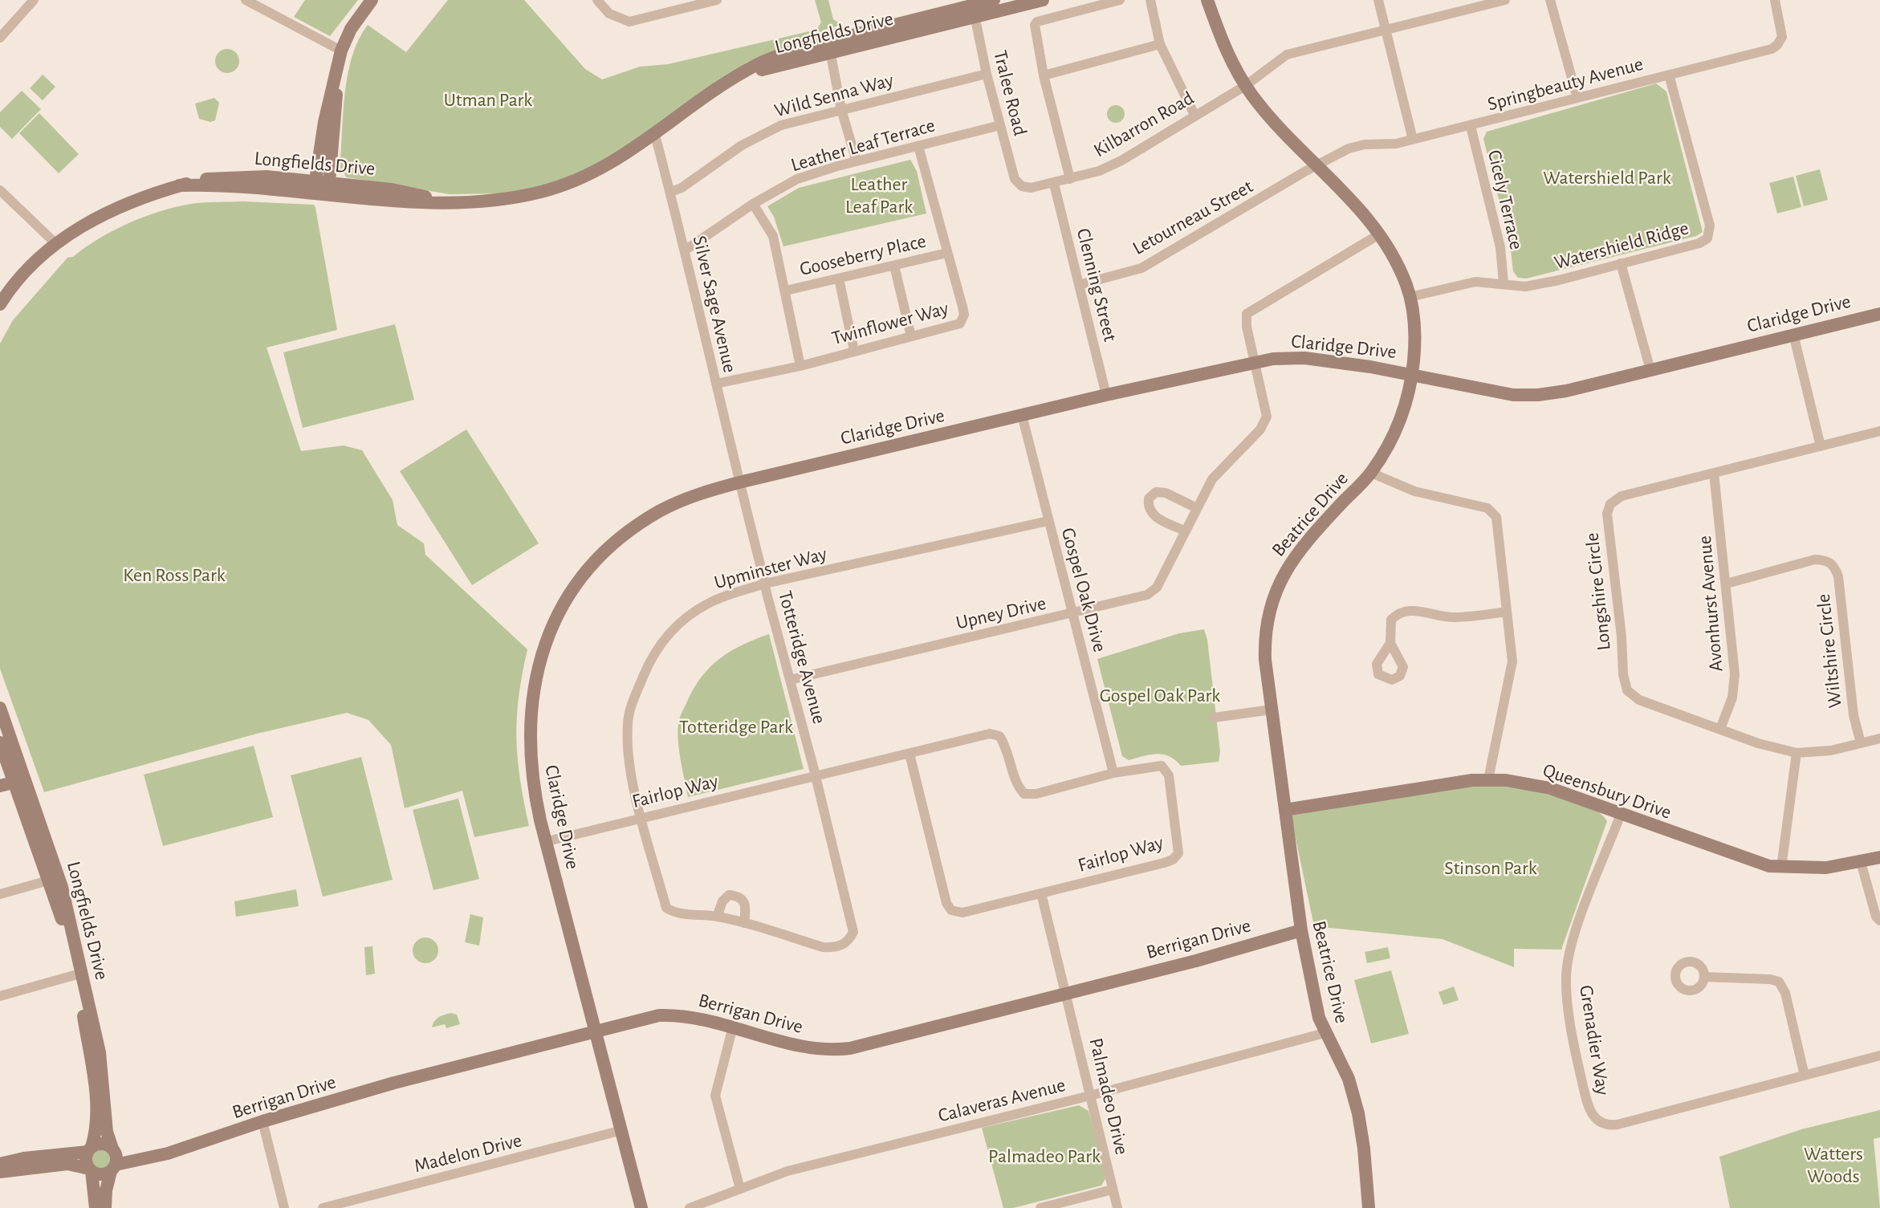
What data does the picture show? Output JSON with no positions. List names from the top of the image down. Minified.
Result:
{"streets":{"street":["Longfields Drive","Springbeauty Avenue","Tralee Road","Wild Senna Way","Kilbarron Road","Leather Leaf Terrace","Cicely Terrace","Letourneau Street","Watershield Ridge","Gooseberry Place","Clenning Street","Silver Sage Avenue","Claridge Drive","Twinflower Way","Beatrice Drive","Upminster Way","Gospel Oak Drive","Longshire Circle","Avonhurst Avenue","Upney Drive","Wiltshire Circle","Totteridge Avenue","Fairlop Way","Queensbury Drive","Berrigan Drive","Grenadier Way","Palmadeo Drive","Calaveras Avenue","Madelon Drive"]},"crossings":[["Longfields Drive","Tralee Road"],["Longfields Drive","Silver Sage Avenue"],["Longfields Drive","Berrigan Drive"],["Springbeauty Avenue","Cicely Terrace"],["Springbeauty Avenue","Letourneau Street"],["Springbeauty Avenue","Watershield Ridge"],["Springbeauty Avenue","Beatrice Drive"],["Tralee Road","Wild Senna Way"],["Tralee Road","Kilbarron Road"],["Tralee Road","Leather Leaf Terrace"],["Wild Senna Way","Silver Sage Avenue"],["Kilbarron Road","Clenning Street"],["Kilbarron Road","Beatrice Drive"],["Leather Leaf Terrace","Silver Sage Avenue"],["Leather Leaf Terrace","Twinflower Way"],["Cicely Terrace","Watershield Ridge"],["Letourneau Street","Clenning Street"],["Letourneau Street","Beatrice Drive"],["Watershield Ridge","Beatrice Drive"],["Gooseberry Place","Twinflower Way"],["Clenning Street","Claridge Drive"],["Silver Sage Avenue","Claridge Drive"],["Silver Sage Avenue","Twinflower Way"],["Silver Sage Avenue","Totteridge Avenue"],["Claridge Drive","Beatrice Drive"],["Claridge Drive","Gospel Oak Drive"],["Claridge Drive","Upney Drive"],["Claridge Drive","Totteridge Avenue"],["Claridge Drive","Fairlop Way"],["Claridge Drive","Berrigan Drive"],["Claridge Drive","Madelon Drive"],["Beatrice Drive","Queensbury Drive"],["Beatrice Drive","Berrigan Drive"],["Beatrice Drive","Calaveras Avenue"],["Upminster Way","Gospel Oak Drive"],["Upminster Way","Totteridge Avenue"],["Upminster Way","Fairlop Way"],["Gospel Oak Drive","Upney Drive"],["Gospel Oak Drive","Fairlop Way"],["Longshire Circle","Avonhurst Avenue"],["Longshire Circle","Wiltshire Circle"],["Avonhurst Avenue","Wiltshire Circle"],["Upney Drive","Totteridge Avenue"],["Totteridge Avenue","Fairlop Way"],["Fairlop Way","Palmadeo Drive"],["Queensbury Drive","Grenadier Way"],["Berrigan Drive","Palmadeo Drive"],["Palmadeo Drive","Calaveras Avenue"]],"parks":["Utman Park","Watershield Park","Leather Leaf Park","Ken Ross Park","Gospel Oak Park","Totteridge Park","Stinson Park","Watters Woods","Palmadeo Park"]}
